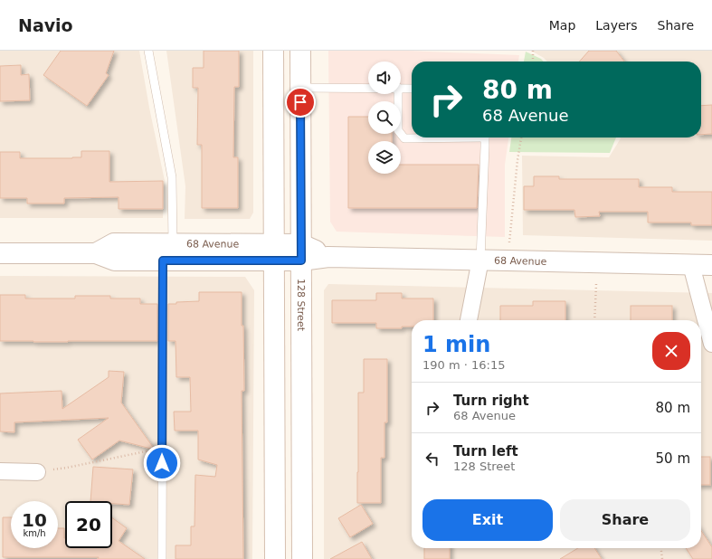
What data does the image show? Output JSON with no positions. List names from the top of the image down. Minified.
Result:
{"streets":{"main road":["68 Avenue","128 Street"]},"crossings":[["68 Avenue","128 Street"]],"page":{"header":"Navio","nav":["Map","Layers","Share"],"turn":["80 m","68 Avenue"],"heading":["1 min","190 m · 16:15"],"list":[{"name":"Turn right","note":"68 Avenue","value":"80 m"},{"name":"Turn left","note":"128 Street","value":"50 m"}],"buttons":["Exit","Share"],"speed":"10 km/h","limit":"20"}}
